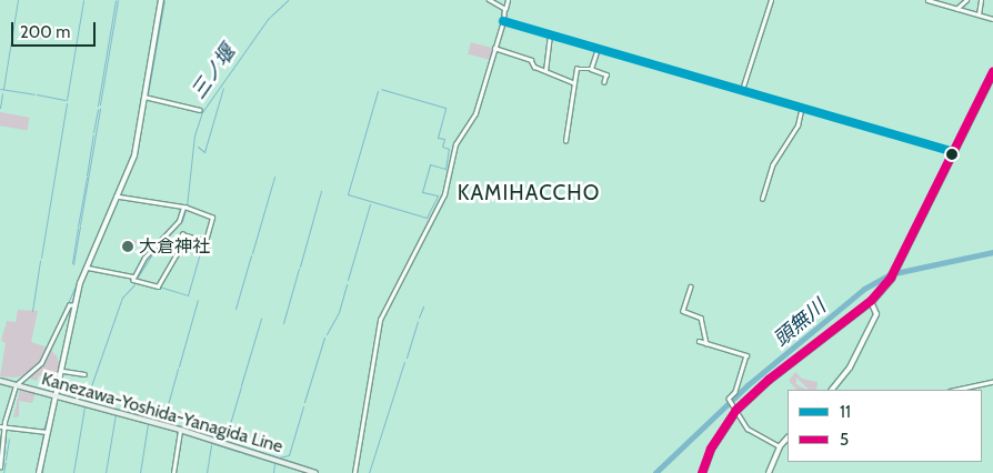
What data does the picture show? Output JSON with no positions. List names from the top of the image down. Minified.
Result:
{"streets":{"main road":["Kanezawa-Yoshida-Yanagida Line"]},"districts":["KAMIHACCHO"],"water":["三ノ堰","頭無川"],"places":["大倉神社"],"lines":["transit line 11","transit line 5"],"legend":["11","5"],"scale_bar":"200 m"}
